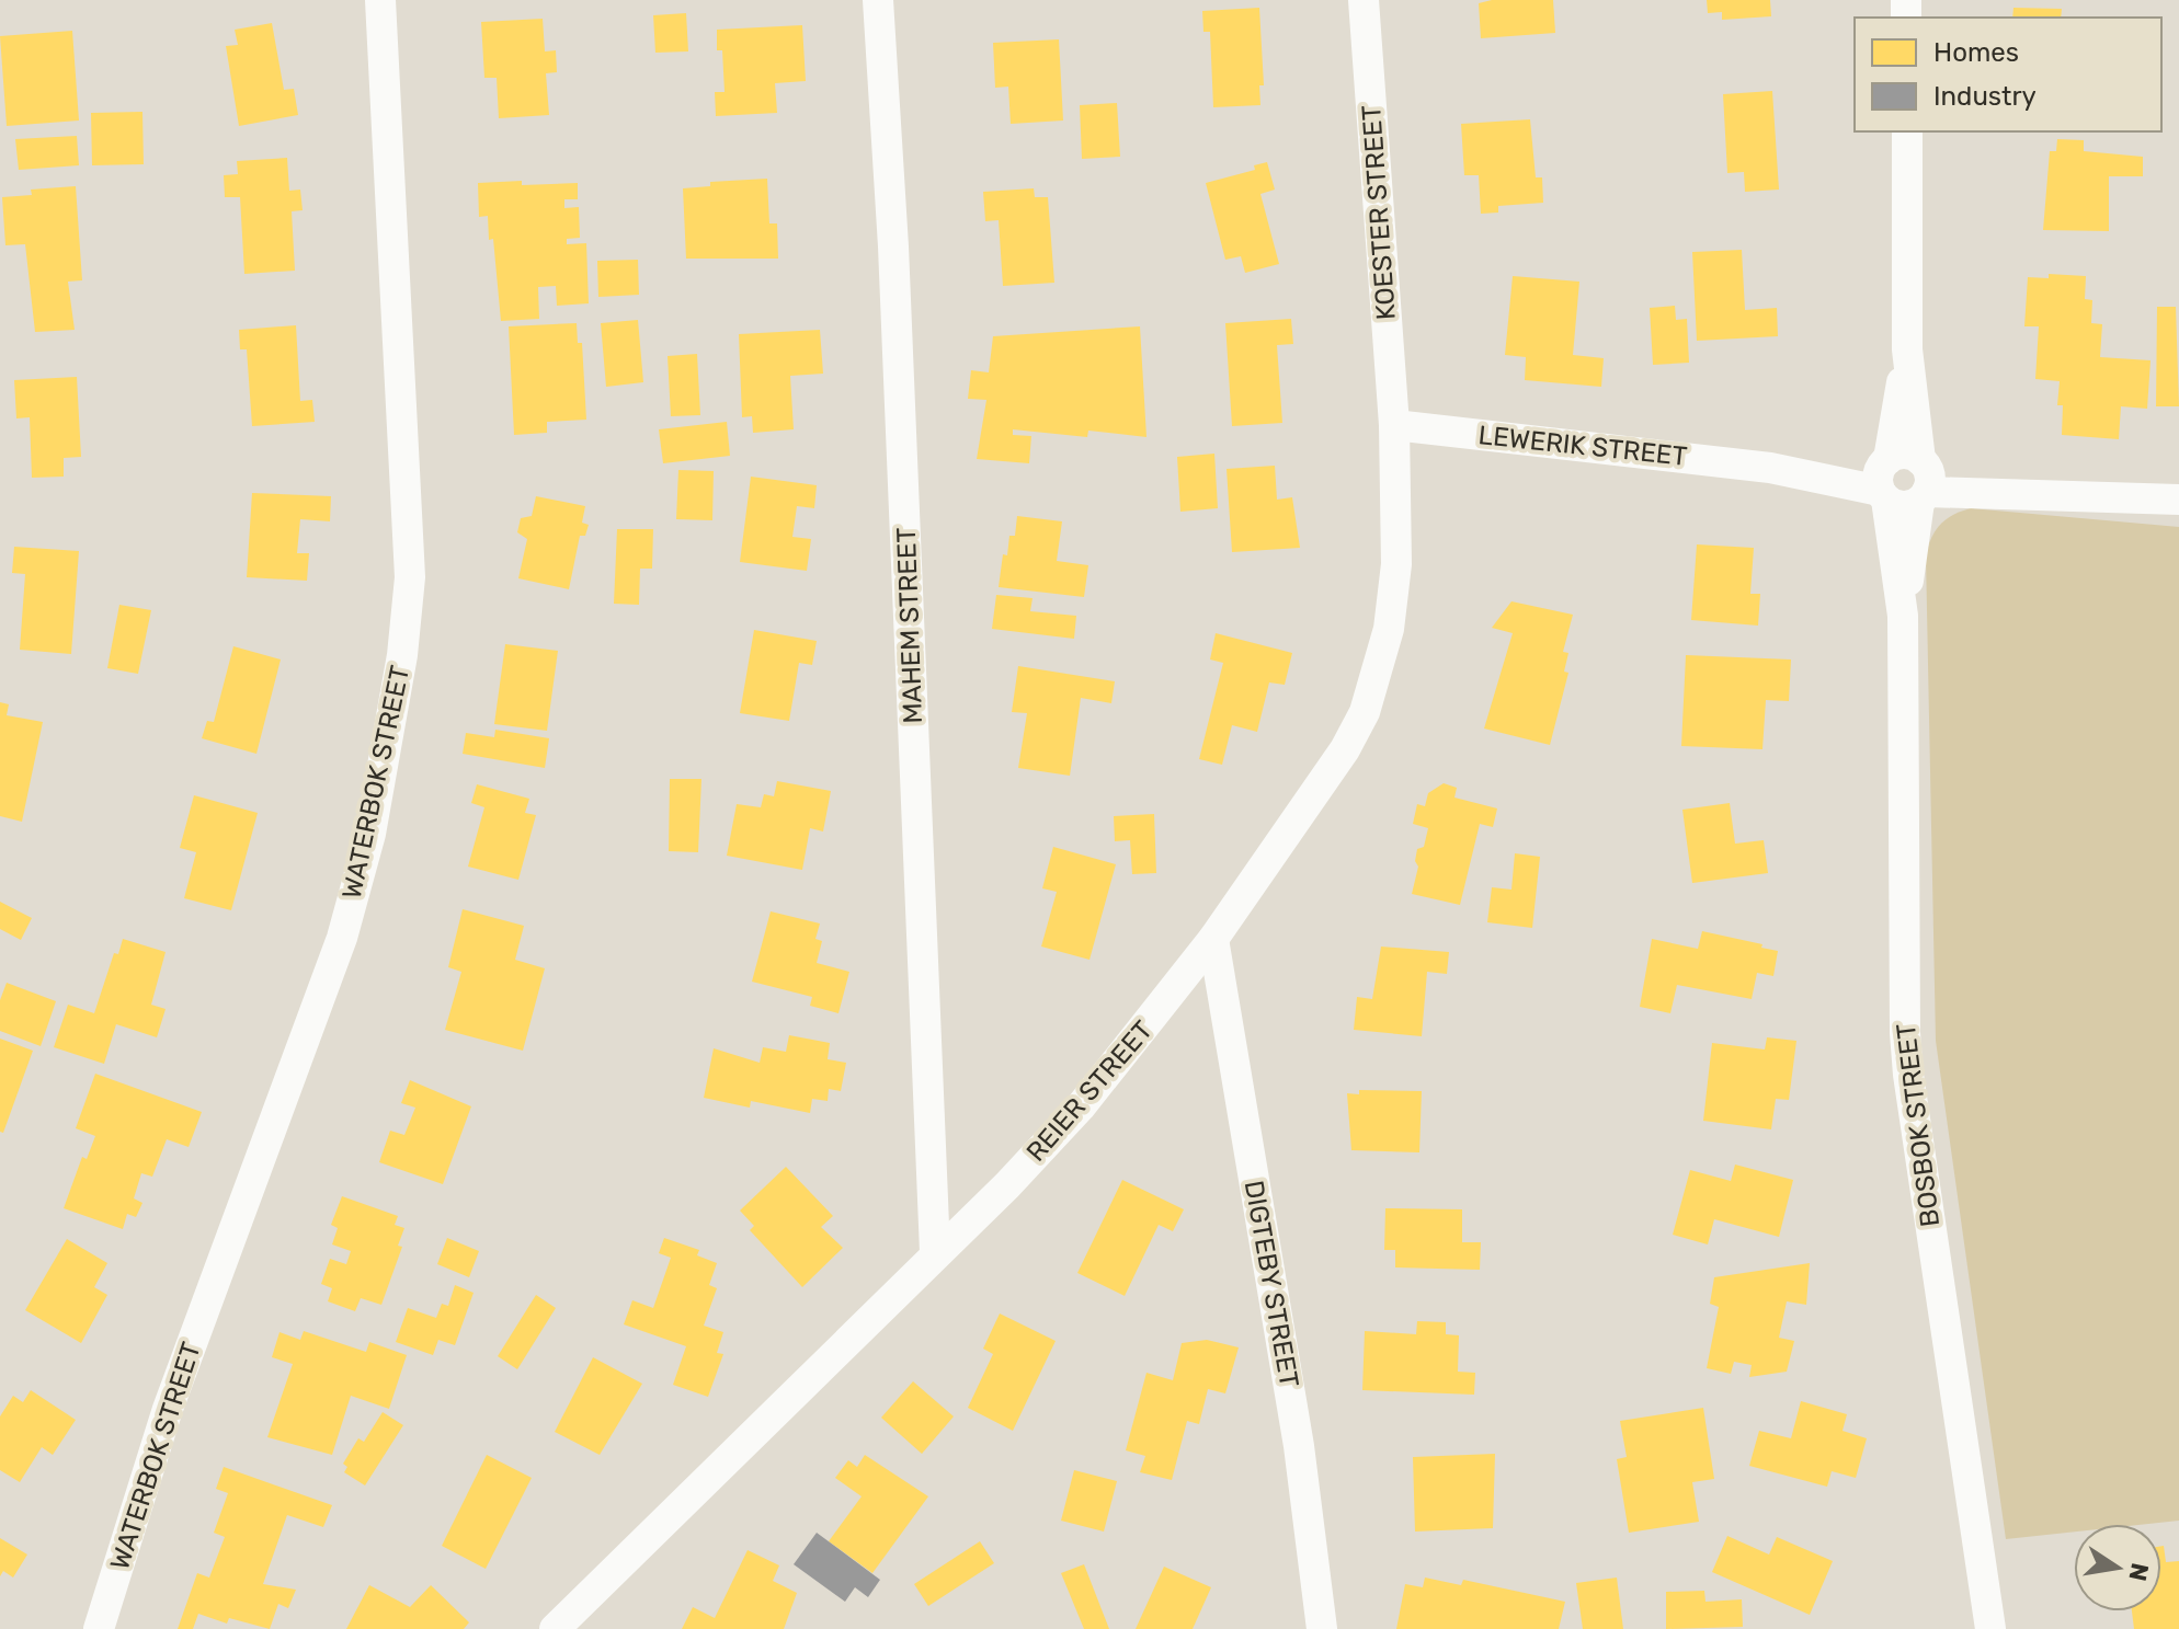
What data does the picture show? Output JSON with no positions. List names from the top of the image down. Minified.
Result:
{"streets":{"street":["KOESTER STREET","LEWERIK STREET","MAHEM STREET","WATERBOK STREET","REIER STREET","BOSBOK STREET","DIGTEBY STREET"]},"crossings":[["KOESTER STREET","LEWERIK STREET"],["KOESTER STREET","REIER STREET"],["LEWERIK STREET","REIER STREET"],["LEWERIK STREET","BOSBOK STREET"],["MAHEM STREET","REIER STREET"],["REIER STREET","DIGTEBY STREET"]],"legend":["Homes","Industry"],"north":"right"}
